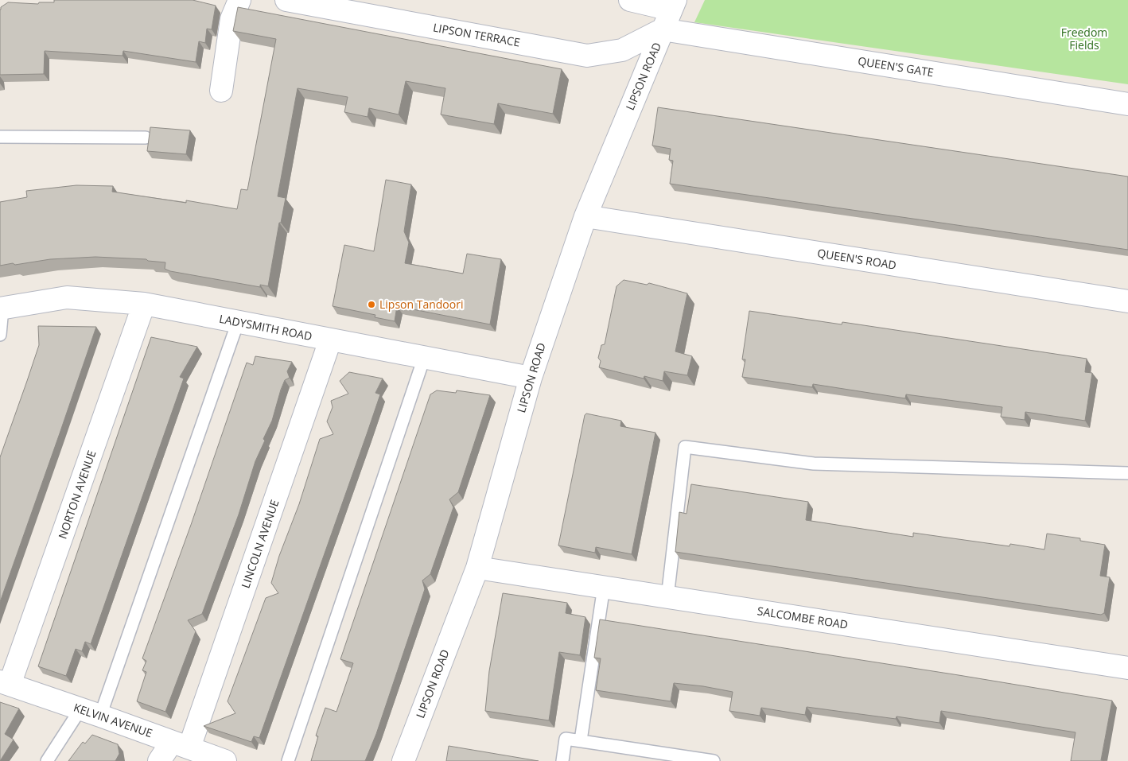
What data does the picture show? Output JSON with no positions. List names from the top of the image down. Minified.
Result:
{"streets":{"street":["LIPSON TERRACE","QUEEN'S GATE","LIPSON ROAD","QUEEN'S ROAD","LADYSMITH ROAD","NORTON AVENUE","LINCOLN AVENUE","SALCOMBE ROAD","KELVIN AVENUE"]},"crossings":[["LIPSON TERRACE","QUEEN'S GATE"],["LIPSON TERRACE","LIPSON ROAD"],["QUEEN'S GATE","LIPSON ROAD"],["LIPSON ROAD","QUEEN'S ROAD"],["LIPSON ROAD","LADYSMITH ROAD"],["LIPSON ROAD","SALCOMBE ROAD"],["LADYSMITH ROAD","NORTON AVENUE"],["LADYSMITH ROAD","LINCOLN AVENUE"],["NORTON AVENUE","KELVIN AVENUE"],["LINCOLN AVENUE","KELVIN AVENUE"]],"parks":["Freedom Fields"],"places":["Lipson Tandoori"]}
